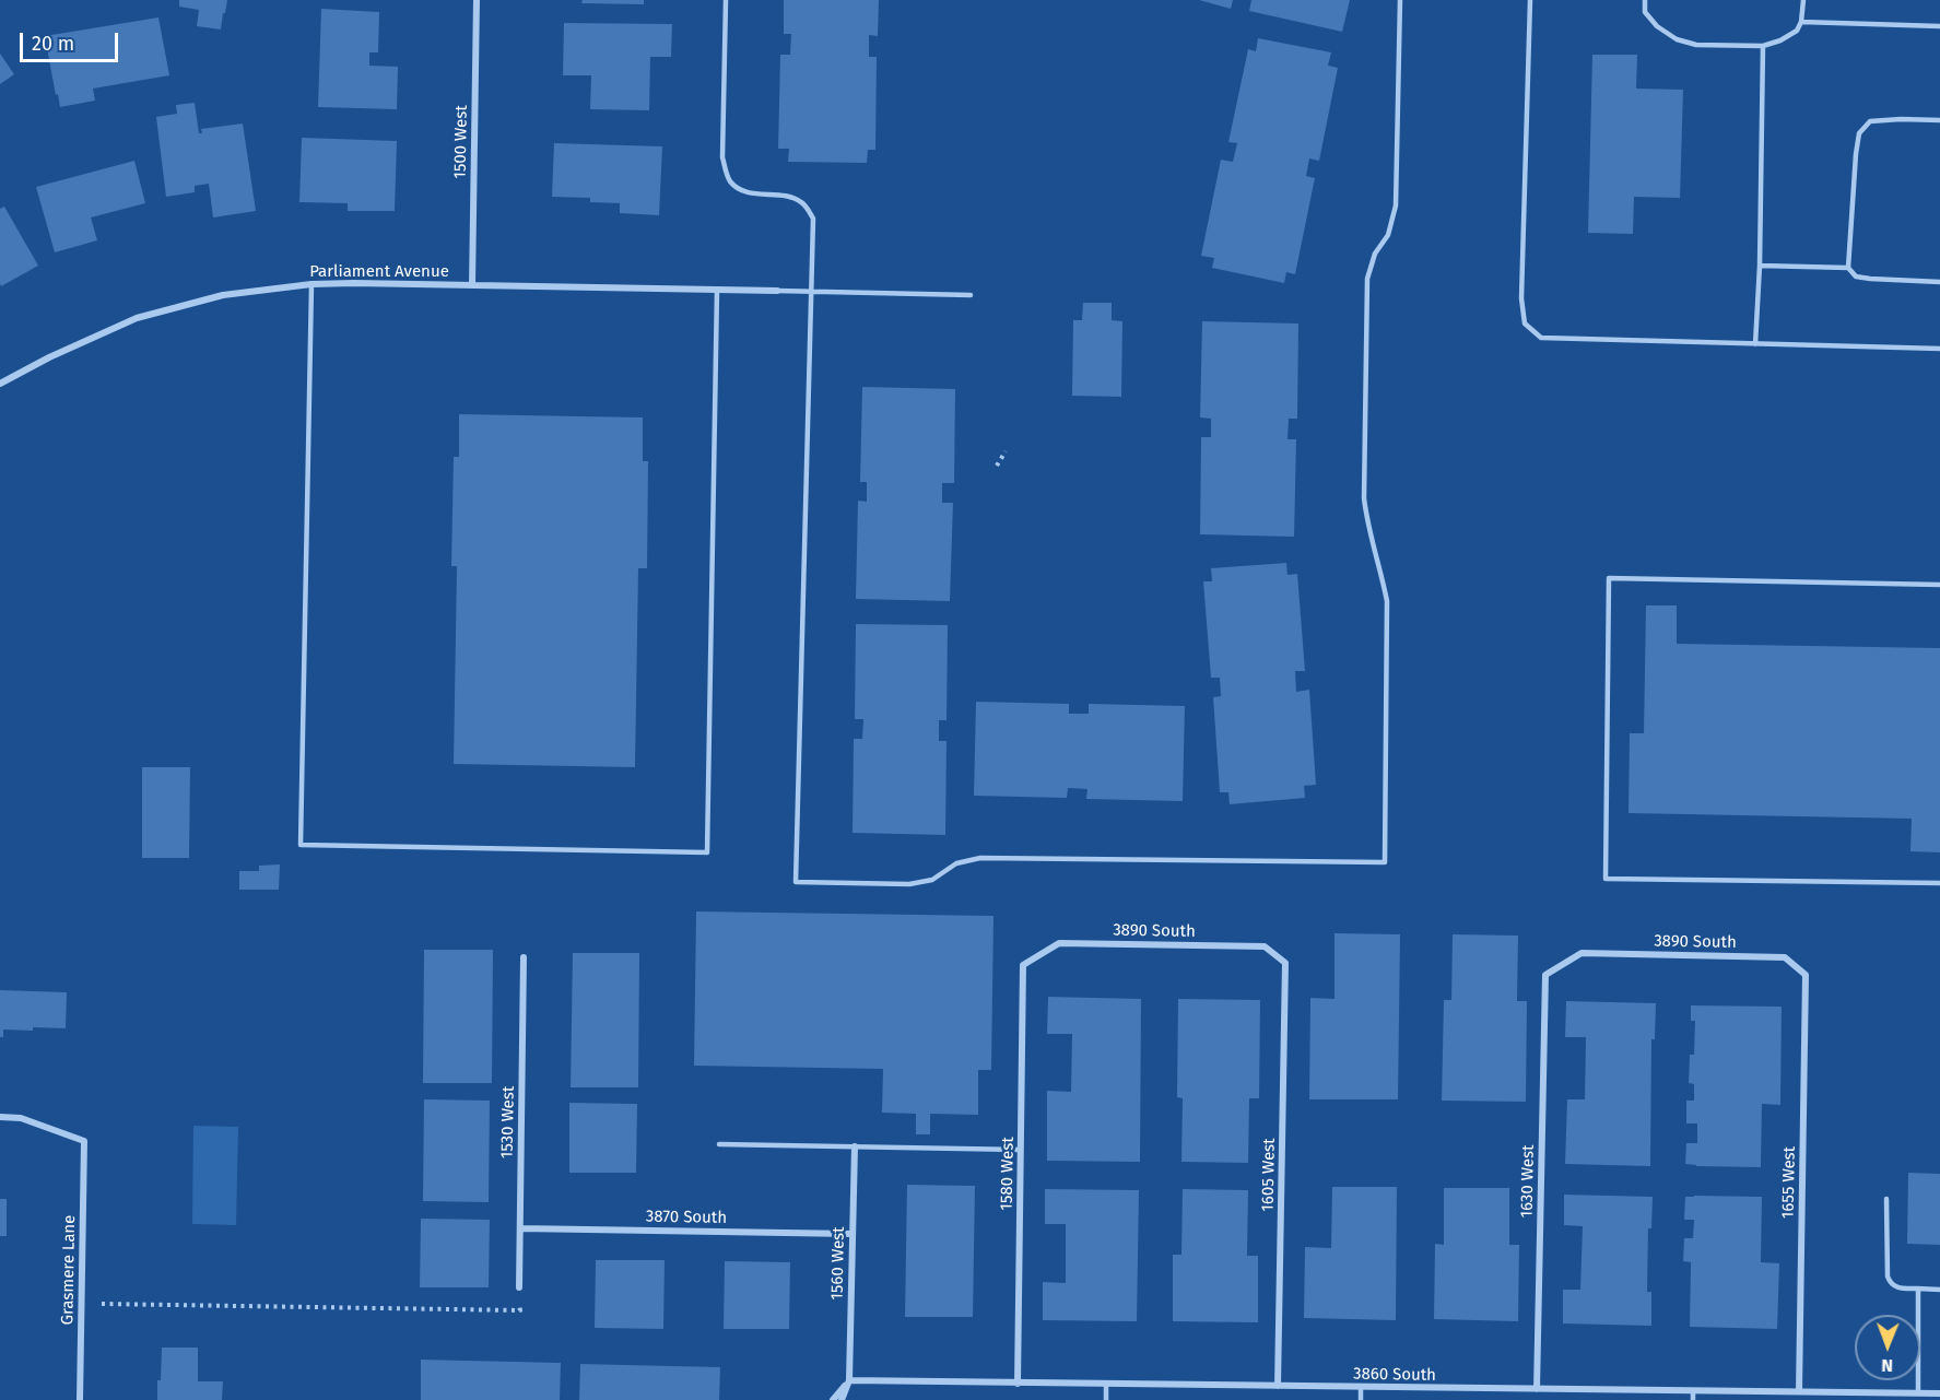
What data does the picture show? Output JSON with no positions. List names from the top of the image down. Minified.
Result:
{"streets":{"street":["1500 West","Parliament Avenue","3890 South","1530 West","1580 West","1605 West","1630 West","1655 West","3870 South","1560 West","Grasmere Lane","3860 South"]},"crossings":[["1500 West","Parliament Avenue"],["3890 South","1580 West"],["3890 South","1605 West"],["3890 South","1630 West"],["3890 South","1655 West"],["1530 West","3870 South"],["1580 West","3860 South"],["1605 West","3860 South"],["1630 West","3860 South"],["1655 West","3860 South"],["3870 South","1560 West"],["1560 West","3860 South"]],"scale_bar":"20 m","north":"bottom"}
